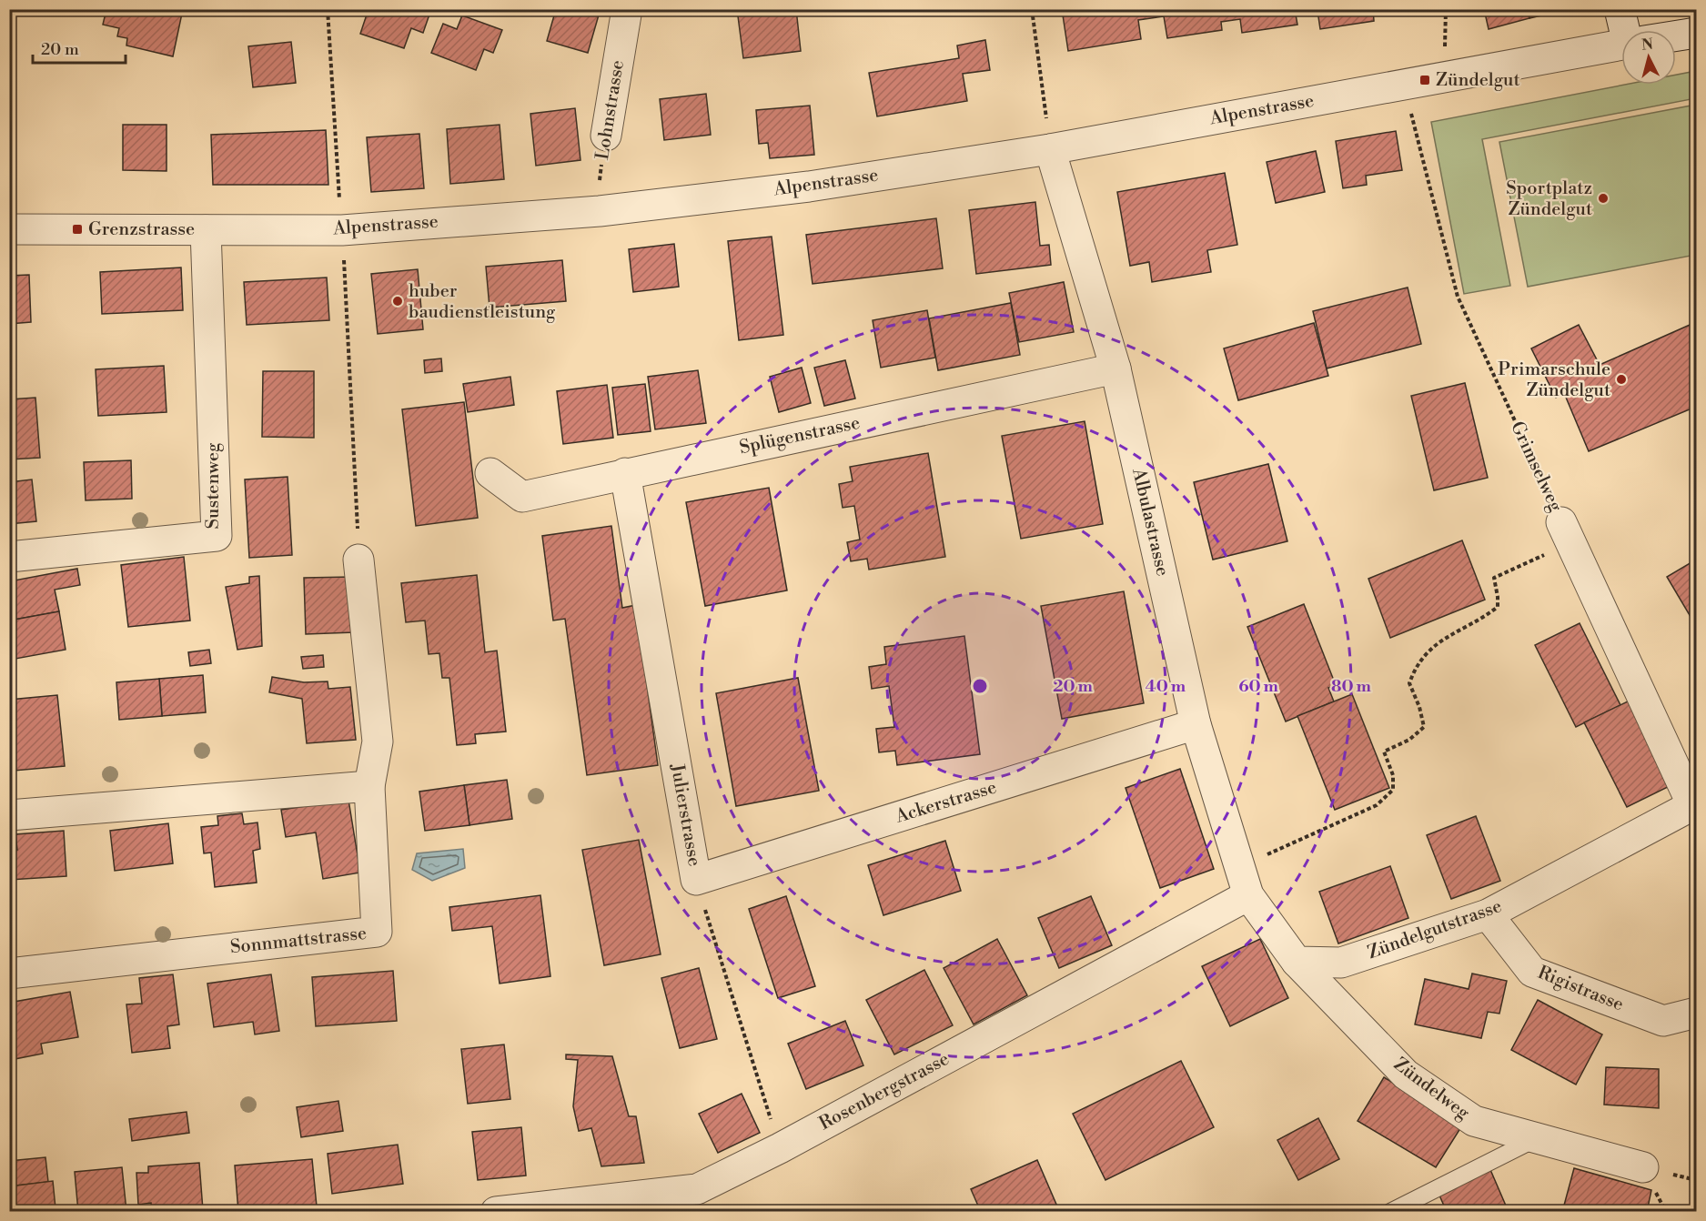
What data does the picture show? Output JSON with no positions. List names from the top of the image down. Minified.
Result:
{"streets":{"street":["Lohnstrasse","Alpenstrasse","Splügenstrasse","Sustenweg","Albulastrasse","Ackerstrasse","Julierstrasse","Zündelgutstrasse","Sonnmattstrasse","Rigistrasse","Zündelweg","Rosenbergstrasse"],"path":["Grimselweg"]},"crossings":[["Lohnstrasse","Alpenstrasse"],["Alpenstrasse","Grimselweg"],["Alpenstrasse","Sustenweg"],["Alpenstrasse","Albulastrasse"],["Splügenstrasse","Albulastrasse"],["Splügenstrasse","Julierstrasse"],["Albulastrasse","Ackerstrasse"],["Albulastrasse","Rosenbergstrasse"],["Ackerstrasse","Julierstrasse"],["Julierstrasse","Rosenbergstrasse"],["Zündelgutstrasse","Rigistrasse"],["Zündelgutstrasse","Zündelweg"]],"places":{"transit":["Zündelgut","Grenzstrasse"],"other":["Sportplatz Zündelgut","huber baudienstleistung","Primarschule Zündelgut"]},"scale_bar":"20 m","north":"top","rings":["20 m","40 m","60 m","80 m"]}
